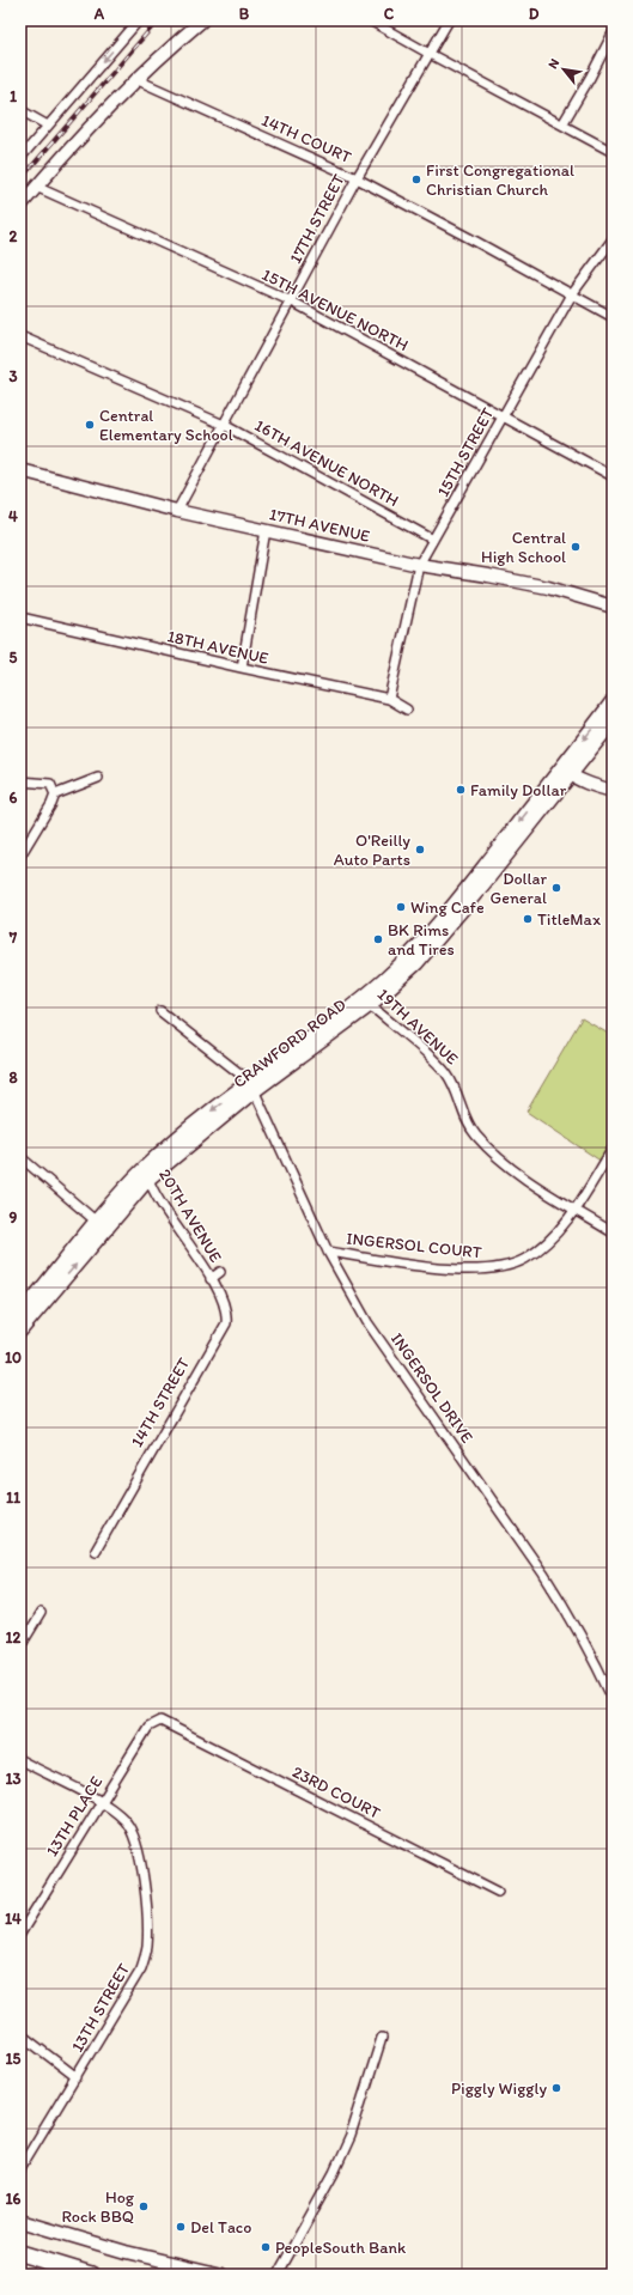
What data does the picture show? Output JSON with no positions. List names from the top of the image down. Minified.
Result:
{"streets":{"main road":["CRAWFORD ROAD"],"street":["14TH COURT","17TH STREET","15TH AVENUE NORTH","15TH STREET","16TH AVENUE NORTH","17TH AVENUE","18TH AVENUE","19TH AVENUE","20TH AVENUE","INGERSOL COURT","INGERSOL DRIVE","14TH STREET","23RD COURT","13TH PLACE","13TH STREET"]},"crossings":[["14TH COURT","17TH STREET"],["14TH COURT","15TH STREET"],["17TH STREET","15TH AVENUE NORTH"],["17TH STREET","16TH AVENUE NORTH"],["17TH STREET","17TH AVENUE"],["15TH AVENUE NORTH","15TH STREET"],["15TH STREET","16TH AVENUE NORTH"],["15TH STREET","17TH AVENUE"],["15TH STREET","18TH AVENUE"],["19TH AVENUE","CRAWFORD ROAD"],["19TH AVENUE","INGERSOL COURT"],["CRAWFORD ROAD","20TH AVENUE"],["CRAWFORD ROAD","INGERSOL DRIVE"],["20TH AVENUE","14TH STREET"],["INGERSOL COURT","INGERSOL DRIVE"],["23RD COURT","13TH PLACE"],["13TH PLACE","13TH STREET"]],"places":["First Congregational Christian Church","Central Elementary School","Central High School","Family Dollar","O'Reilly Auto Parts","Dollar General","Wing Cafe","TitleMax","BK Rims and Tires","Piggly Wiggly","Hog Rock BBQ","Del Taco","PeopleSouth Bank"],"north":"top left","grid":{"columns":["A","B","C","D"],"rows":["1","2","3","4","5","6","7","8","9","10","11","12","13","14","15","16"]}}
